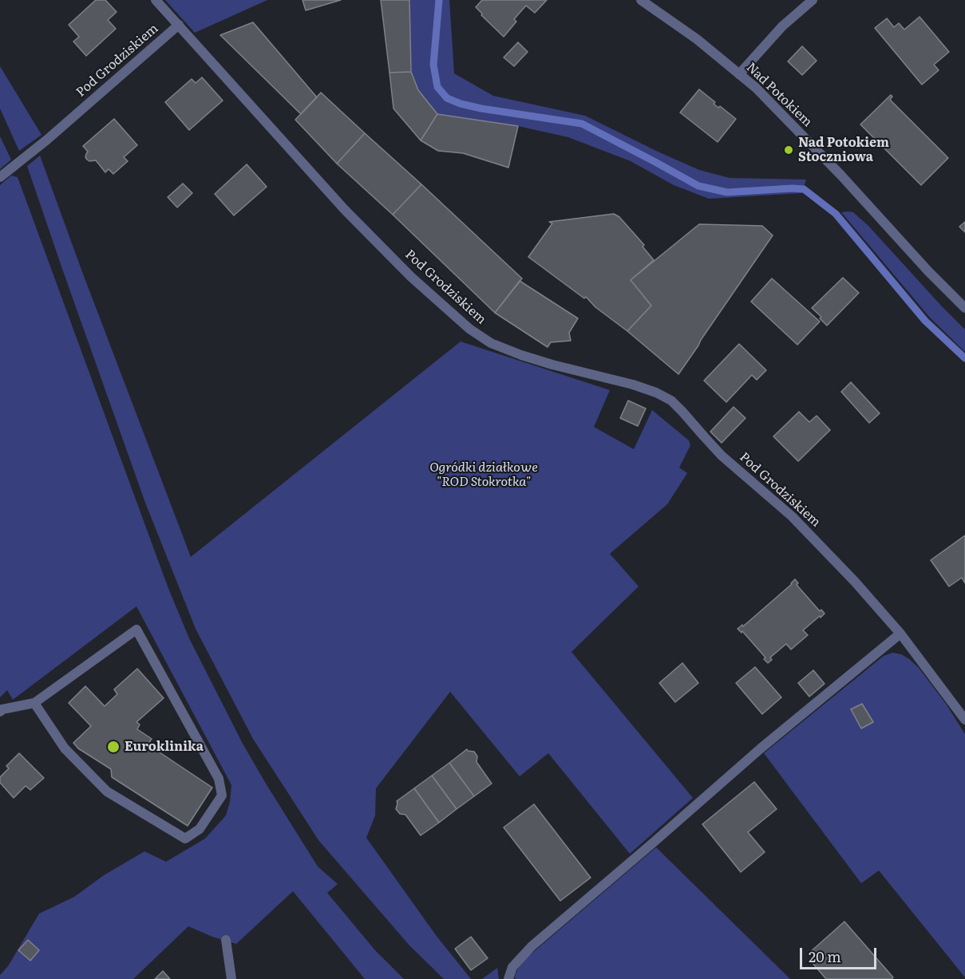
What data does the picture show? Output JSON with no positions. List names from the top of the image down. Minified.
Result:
{"streets":{"street":["Pod Grodziskiem","Nad Potokiem"]},"parks":["Ogródki działkowe \"ROD Stokrotka\""],"places":["Nad Potokiem Stoczniowa","Euroklinika"],"scale_bar":"20 m"}
